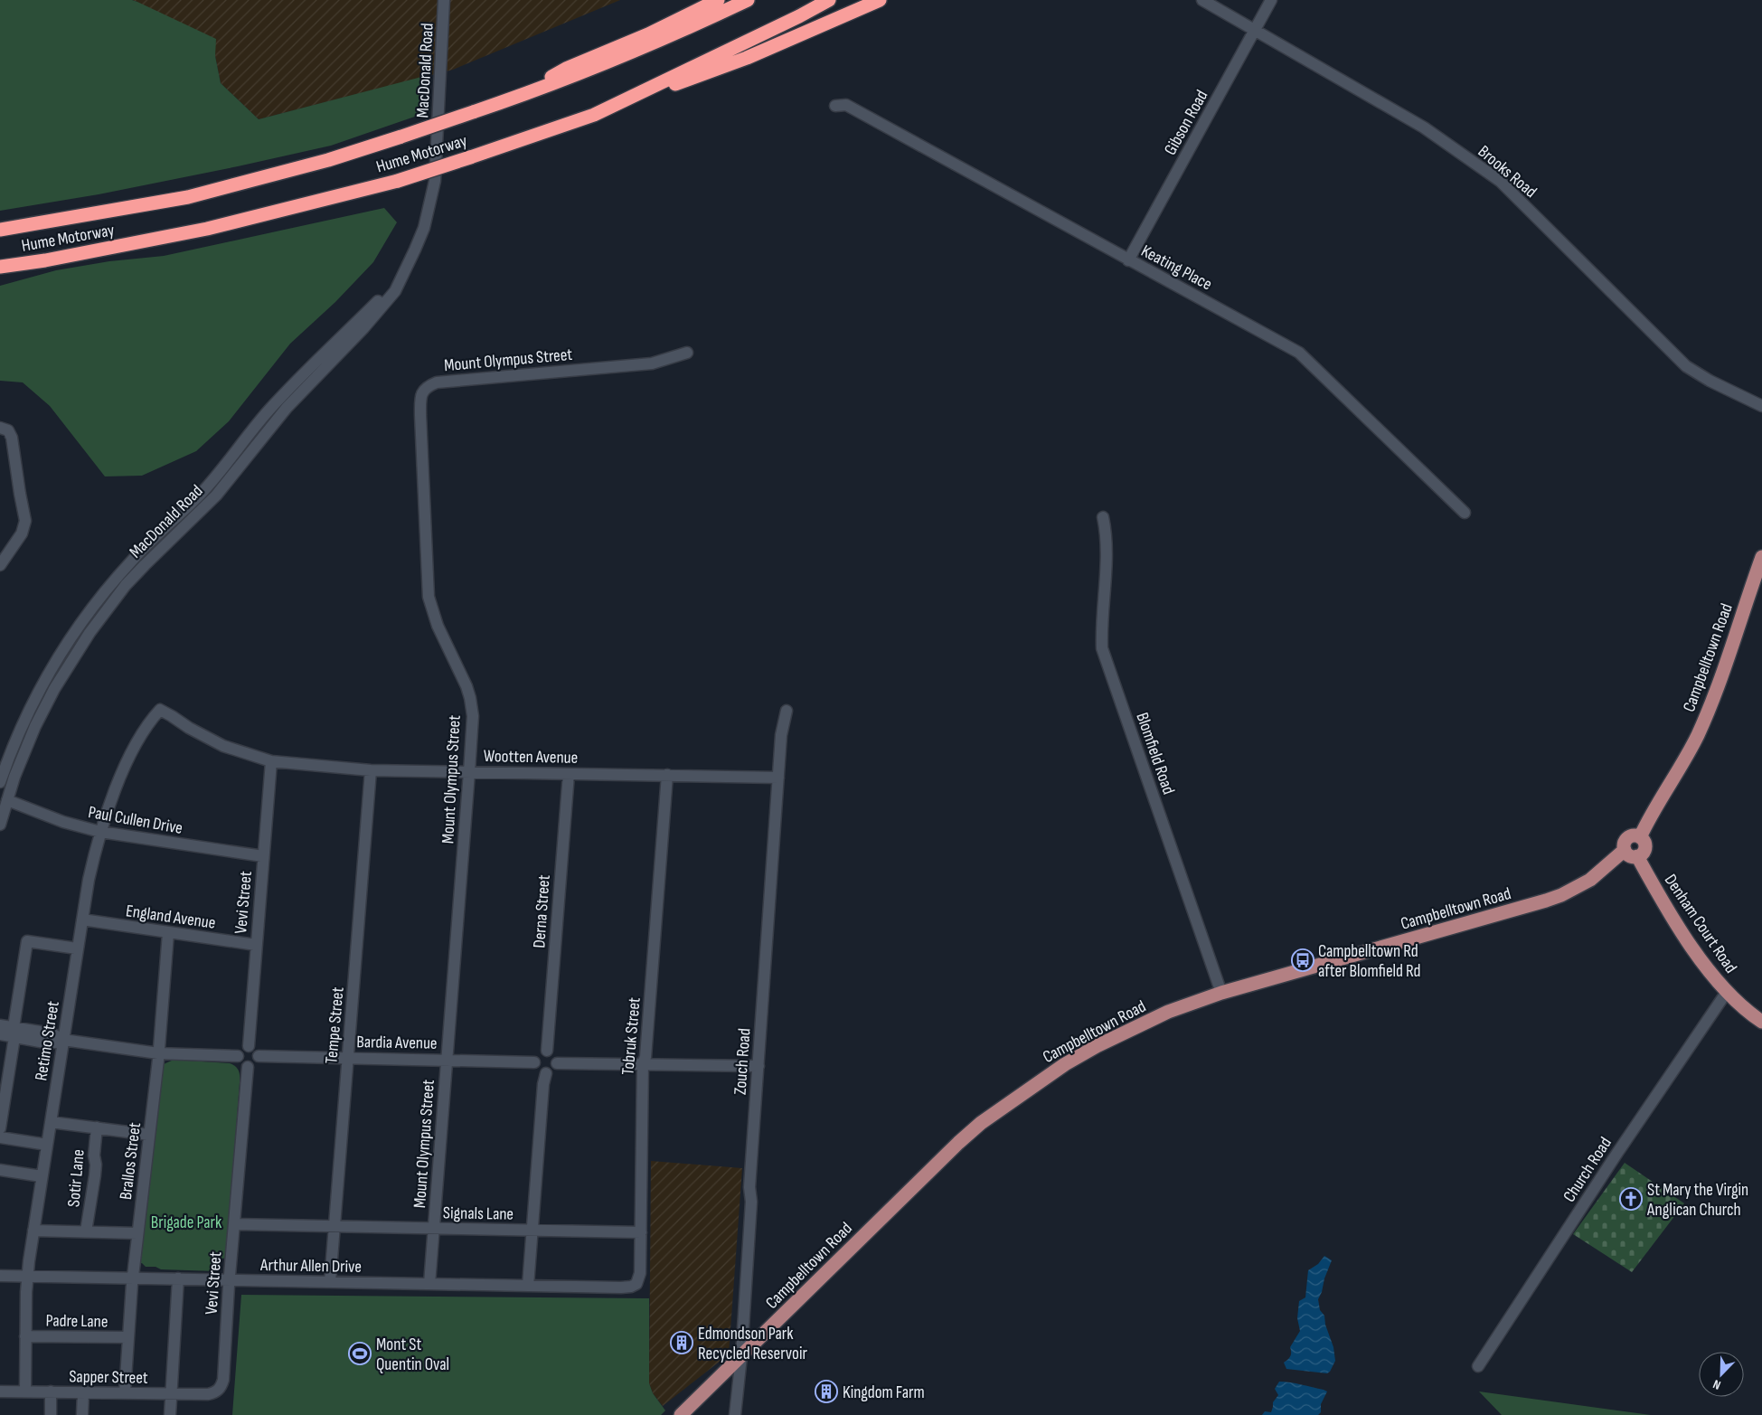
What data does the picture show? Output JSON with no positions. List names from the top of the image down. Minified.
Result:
{"streets":{"highway":["Hume Motorway"],"main road":["Campbelltown Road","Denham Court Road"],"street":["MacDonald Road","Gibson Road","Brooks Road","Keating Place","Mount Olympus Street","Blomfield Road","Wootten Avenue","Paul Cullen Drive","Vevi Street","Derna Street","England Avenue","Tempe Street","Tobruk Street","Retimo Street","Bardia Avenue","Zouch Road","Brallos Street","Church Road","Sotir Lane","Signals Lane","Arthur Allen Drive","Padre Lane","Sapper Street"]},"crossings":[["MacDonald Road","Paul Cullen Drive"],["Gibson Road","Brooks Road"],["Gibson Road","Keating Place"],["Mount Olympus Street","Wootten Avenue"],["Mount Olympus Street","Bardia Avenue"],["Mount Olympus Street","Signals Lane"],["Mount Olympus Street","Arthur Allen Drive"],["Campbelltown Road","Blomfield Road"],["Campbelltown Road","Denham Court Road"],["Campbelltown Road","Zouch Road"],["Wootten Avenue","Vevi Street"],["Wootten Avenue","Derna Street"],["Wootten Avenue","Tempe Street"],["Wootten Avenue","Tobruk Street"],["Wootten Avenue","Retimo Street"],["Wootten Avenue","Zouch Road"],["Paul Cullen Drive","Vevi Street"],["Paul Cullen Drive","Retimo Street"],["Vevi Street","England Avenue"],["Vevi Street","Bardia Avenue"],["Vevi Street","Signals Lane"],["Vevi Street","Arthur Allen Drive"],["Vevi Street","Sapper Street"],["Derna Street","Bardia Avenue"],["England Avenue","Retimo Street"],["England Avenue","Brallos Street"],["Denham Court Road","Church Road"],["Tempe Street","Bardia Avenue"],["Tempe Street","Signals Lane"],["Tempe Street","Arthur Allen Drive"],["Tobruk Street","Signals Lane"],["Tobruk Street","Arthur Allen Drive"],["Retimo Street","Arthur Allen Drive"],["Retimo Street","Padre Lane"],["Retimo Street","Sapper Street"],["Brallos Street","Arthur Allen Drive"],["Brallos Street","Padre Lane"],["Brallos Street","Sapper Street"]],"parks":["Brigade Park"],"places":{"bus stop":["Campbelltown Rd after Blomfield Rd"],"church":["St Mary the Virgin Anglican Church"],"building":["Edmondson Park Recycled Reservoir","Kingdom Farm"],"sports":["Mont St Quentin Oval"]},"north":"bottom left"}
